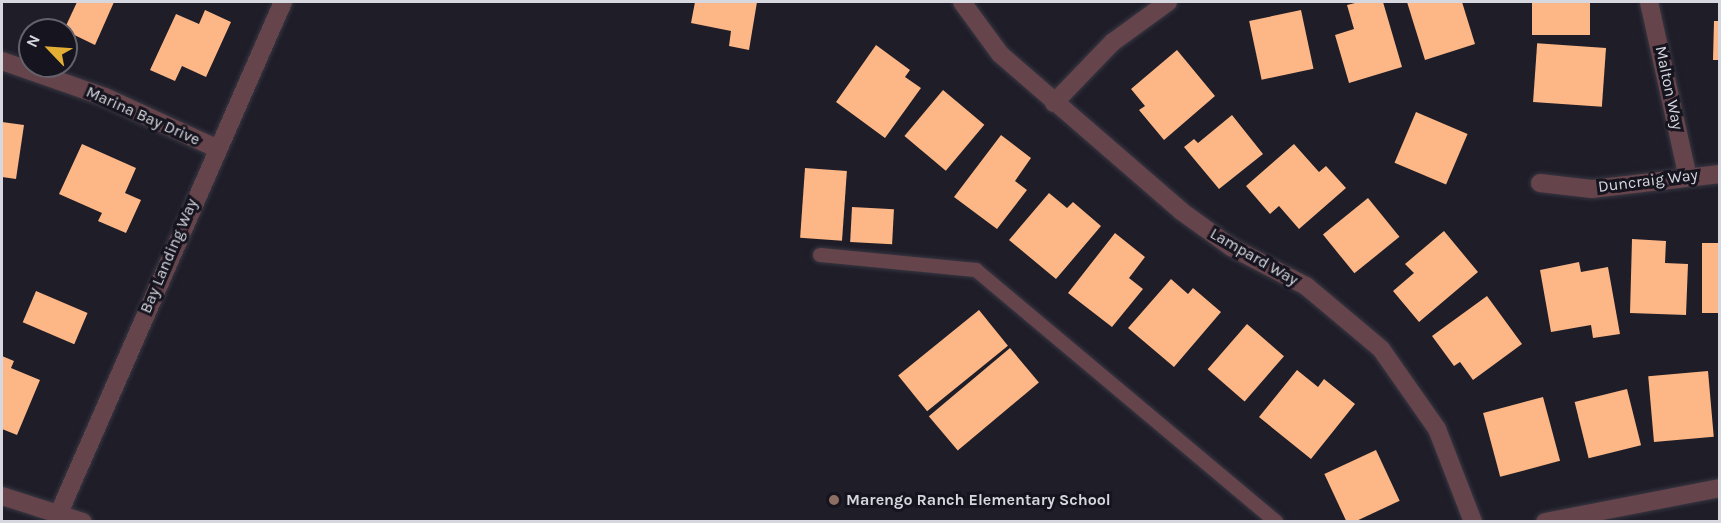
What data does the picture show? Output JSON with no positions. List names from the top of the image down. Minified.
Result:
{"streets":{"street":["Malton Way","Marina Bay Drive","Duncraig Way","Bay Landing Way","Lampard Way"]},"crossings":[["Malton Way","Duncraig Way"],["Marina Bay Drive","Bay Landing Way"]],"places":["Marengo Ranch Elementary School"],"north":"top left"}
